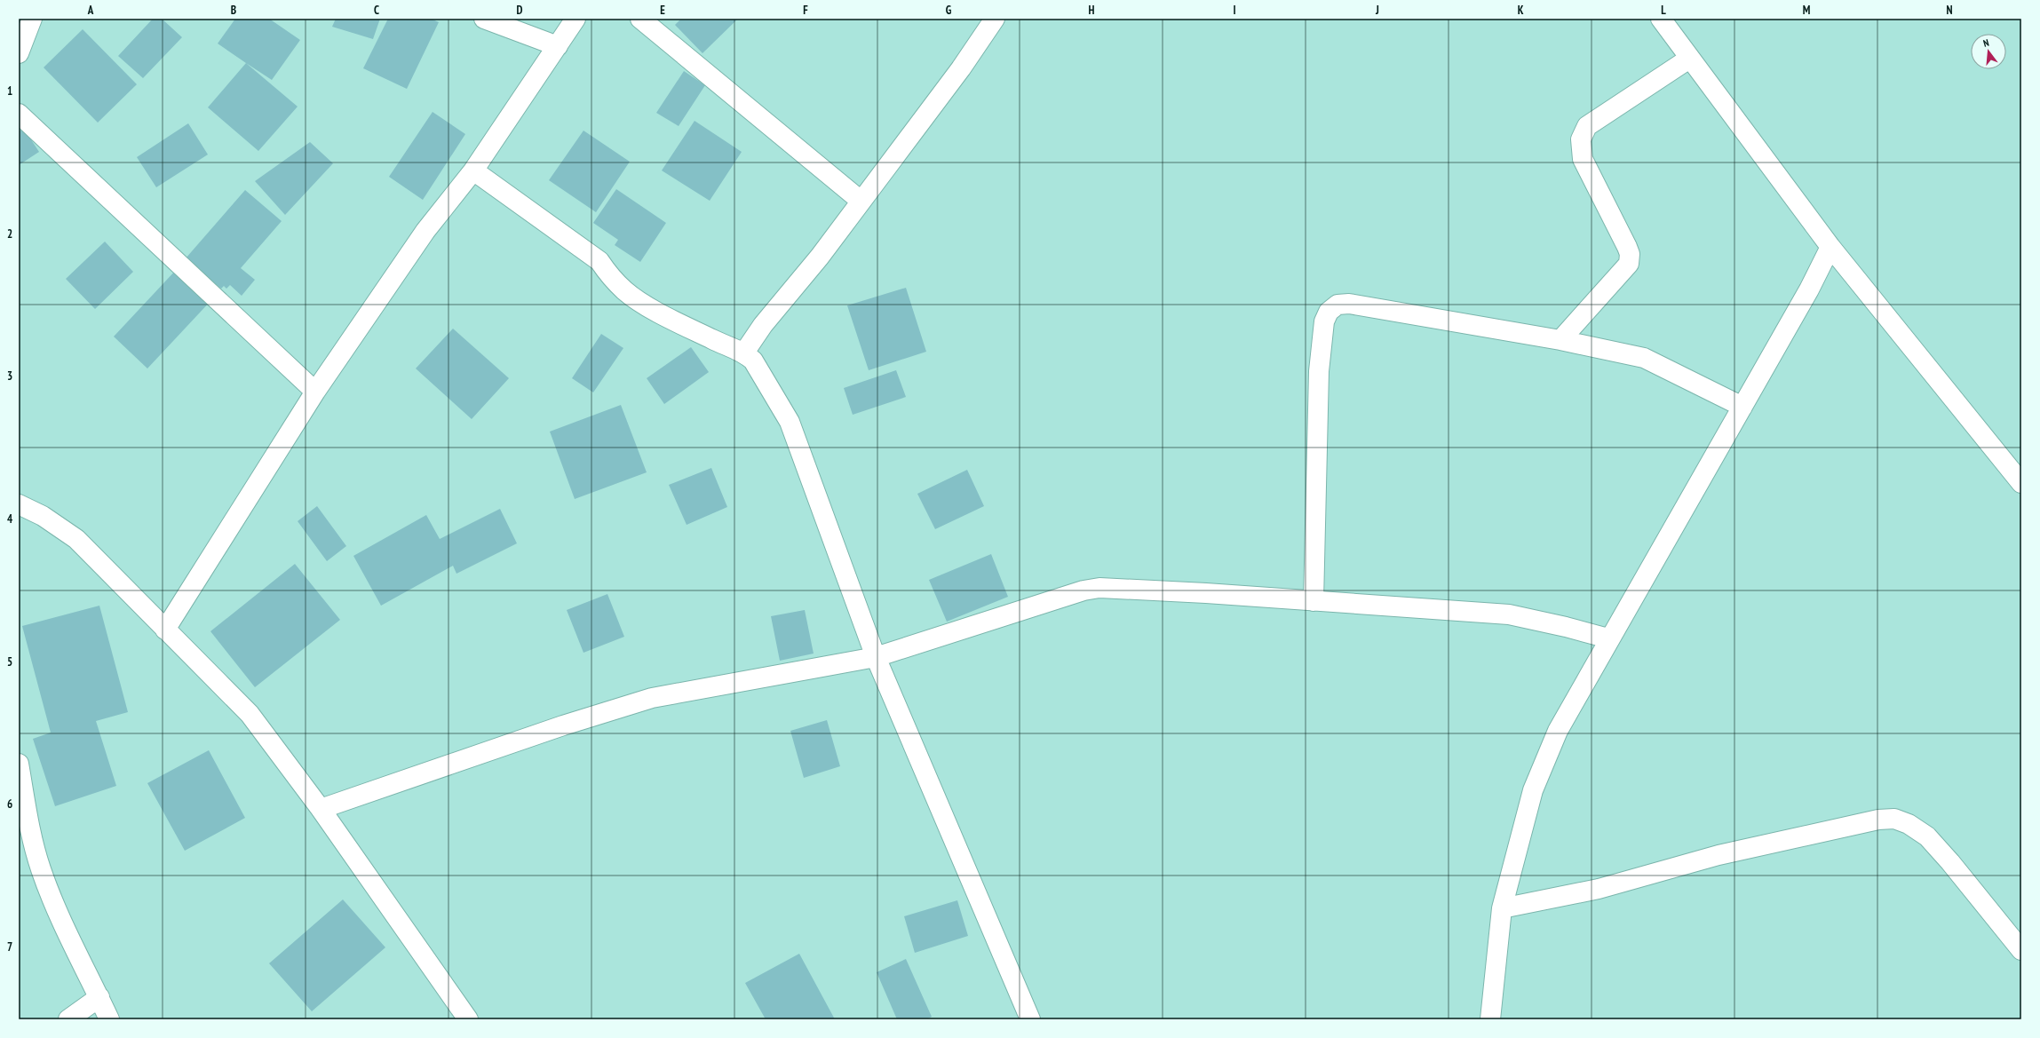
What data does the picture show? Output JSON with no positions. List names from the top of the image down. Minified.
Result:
{"north":"top","grid":{"columns":["A","B","C","D","E","F","G","H","I","J","K","L","M","N"],"rows":["1","2","3","4","5","6","7"]}}
